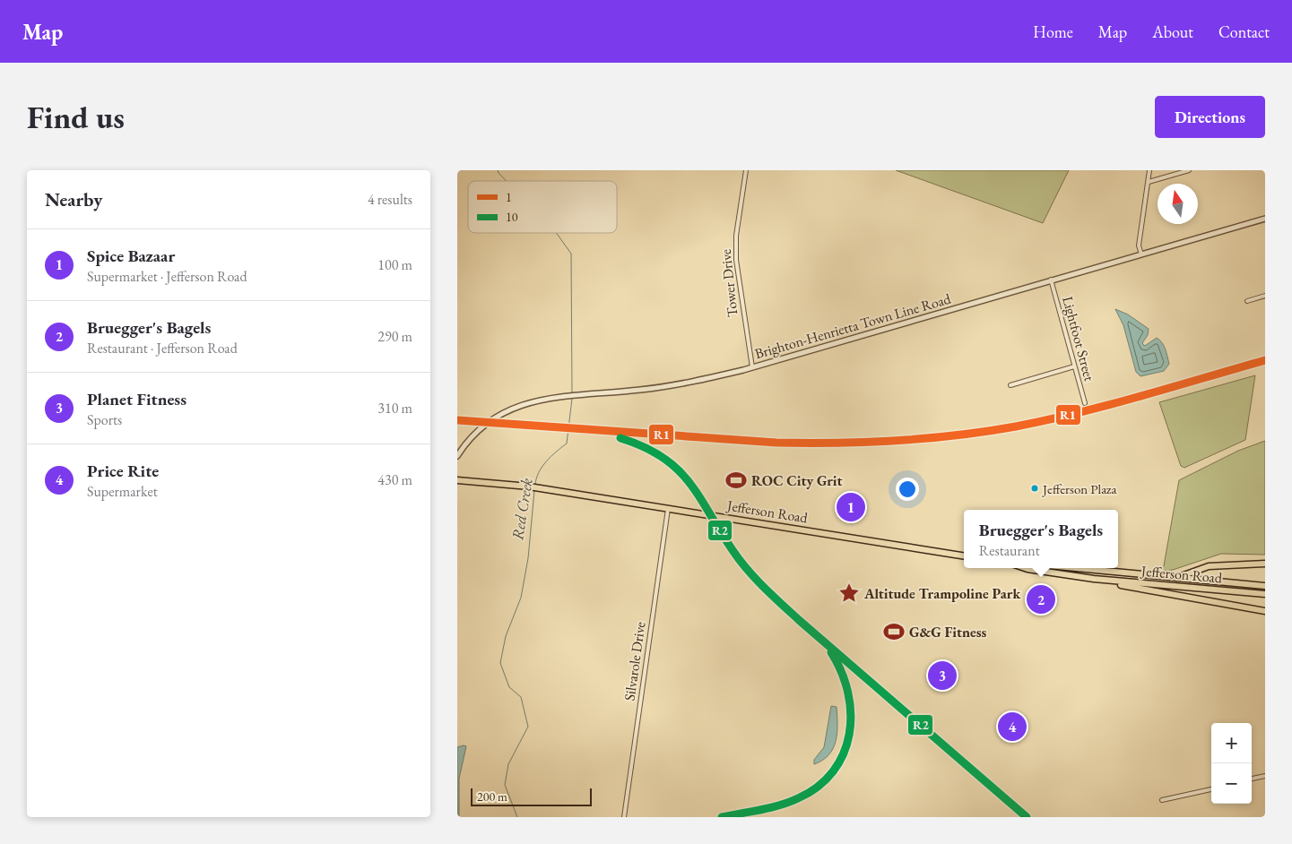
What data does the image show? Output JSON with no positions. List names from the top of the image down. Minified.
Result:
{"streets":{"main road":["Jefferson Road"],"street":["Tower Drive","Brighton-Henrietta Town Line Road","Lightfoot Street","Silvarole Drive"]},"crossings":[["Tower Drive","Brighton-Henrietta Town Line Road"],["Brighton-Henrietta Town Line Road","Lightfoot Street"],["Jefferson Road","Silvarole Drive"]],"water":["Red Creek"],"places":{"sports":["ROC City Grit","G&G Fitness"],"other":["Jefferson Plaza"],"place":["Altitude Trampoline Park"]},"lines":["transit line R1","transit line R2"],"legend":["1","10"],"scale_bar":"200 m","north":"top","page":{"header":"Map","nav":["Home","Map","About","Contact"],"buttons":"Directions","title":"Find us","heading":["Nearby","4 results"],"list":[{"mark":"1","name":"Spice Bazaar","note":"Supermarket · Jefferson Road","value":"100 m"},{"mark":"2","name":"Bruegger's Bagels","note":"Restaurant · Jefferson Road","value":"290 m"},{"mark":"3","name":"Planet Fitness","note":"Sports","value":"310 m"},{"mark":"4","name":"Price Rite","note":"Supermarket","value":"430 m"}],"pins":["1","2","3","4"],"popup":["Bruegger's Bagels","Restaurant"],"map_buttons":["+","−"],"scale":"200 m"}}
